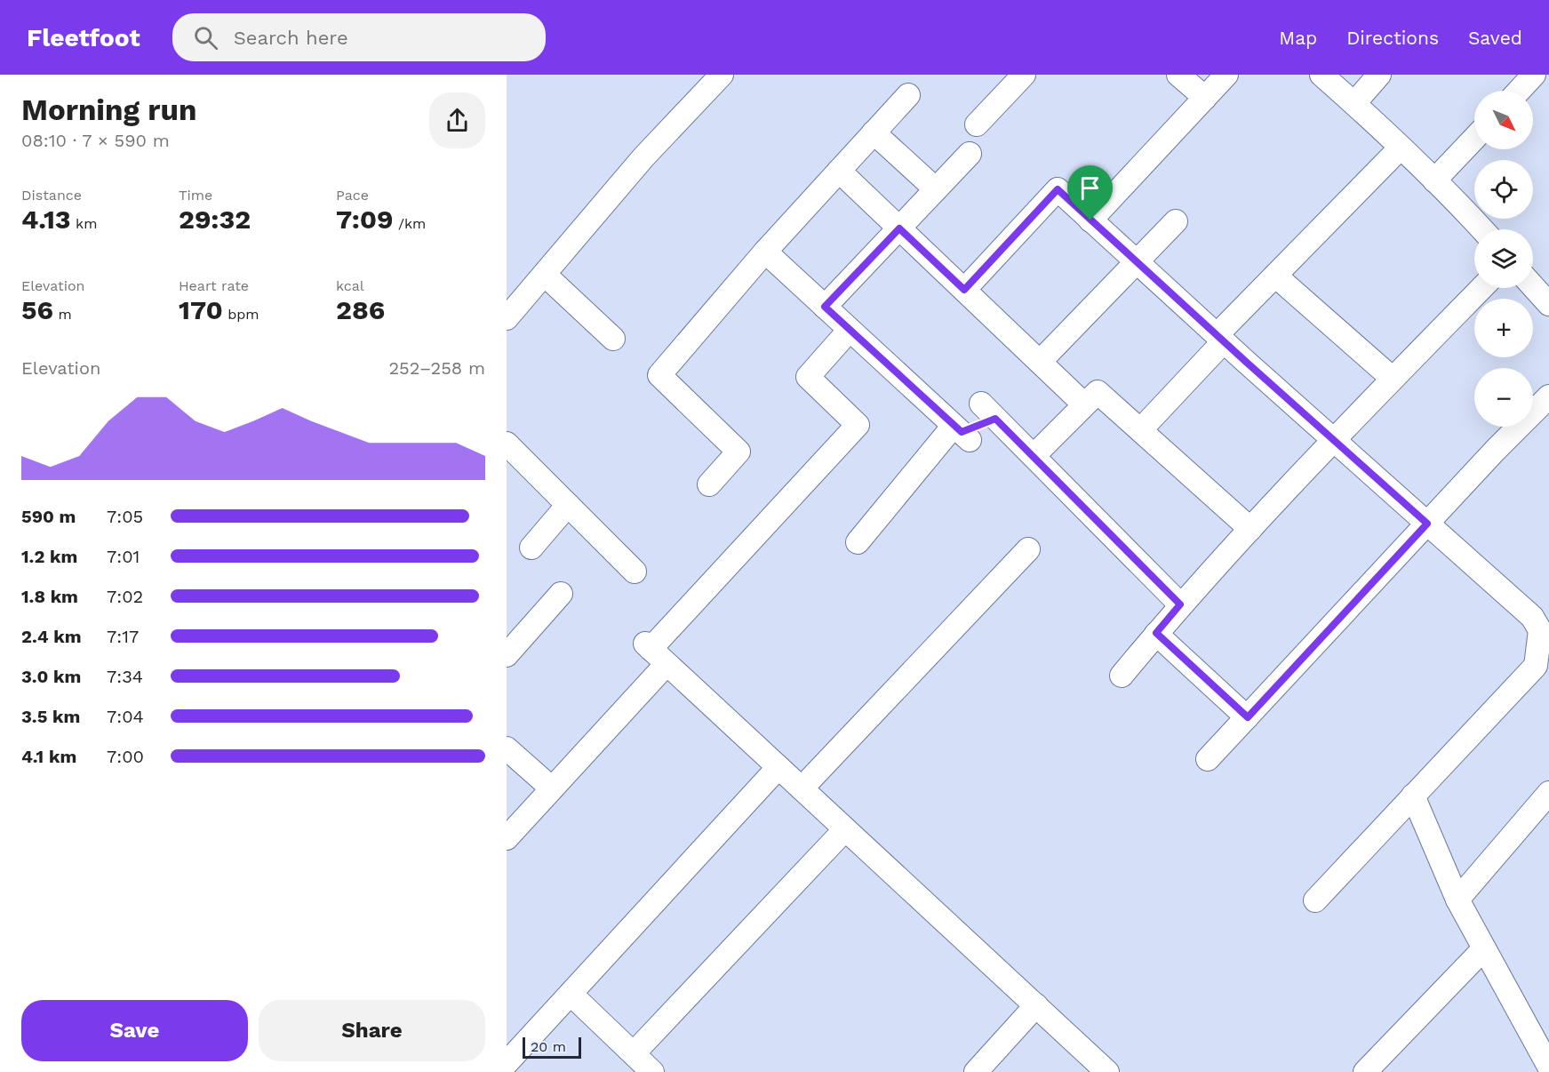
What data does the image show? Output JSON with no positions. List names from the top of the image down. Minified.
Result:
{"scale_bar":"20 m","north":"bottom right","page":{"header":"Fleetfoot","search":"Search here","nav":["Map","Directions","Saved"],"heading":["Morning run","08:10 · 7 × 590 m"],"map_buttons":["+","−"],"stats":[["Distance","4.13 km"],["Time","29:32"],["Pace","7:09 /km"],["Elevation","56 m"],["Heart rate","170 bpm"],["kcal","286"]],"chart":["Elevation","252–258 m"],"list":[{"name":"590 m","note":"7:05"},{"name":"1.2 km","note":"7:01"},{"name":"1.8 km","note":"7:02"},{"name":"2.4 km","note":"7:17"},{"name":"3.0 km","note":"7:34"},{"name":"3.5 km","note":"7:04"},{"name":"4.1 km","note":"7:00"}],"buttons":["Save","Share"],"scale":"20 m"}}
